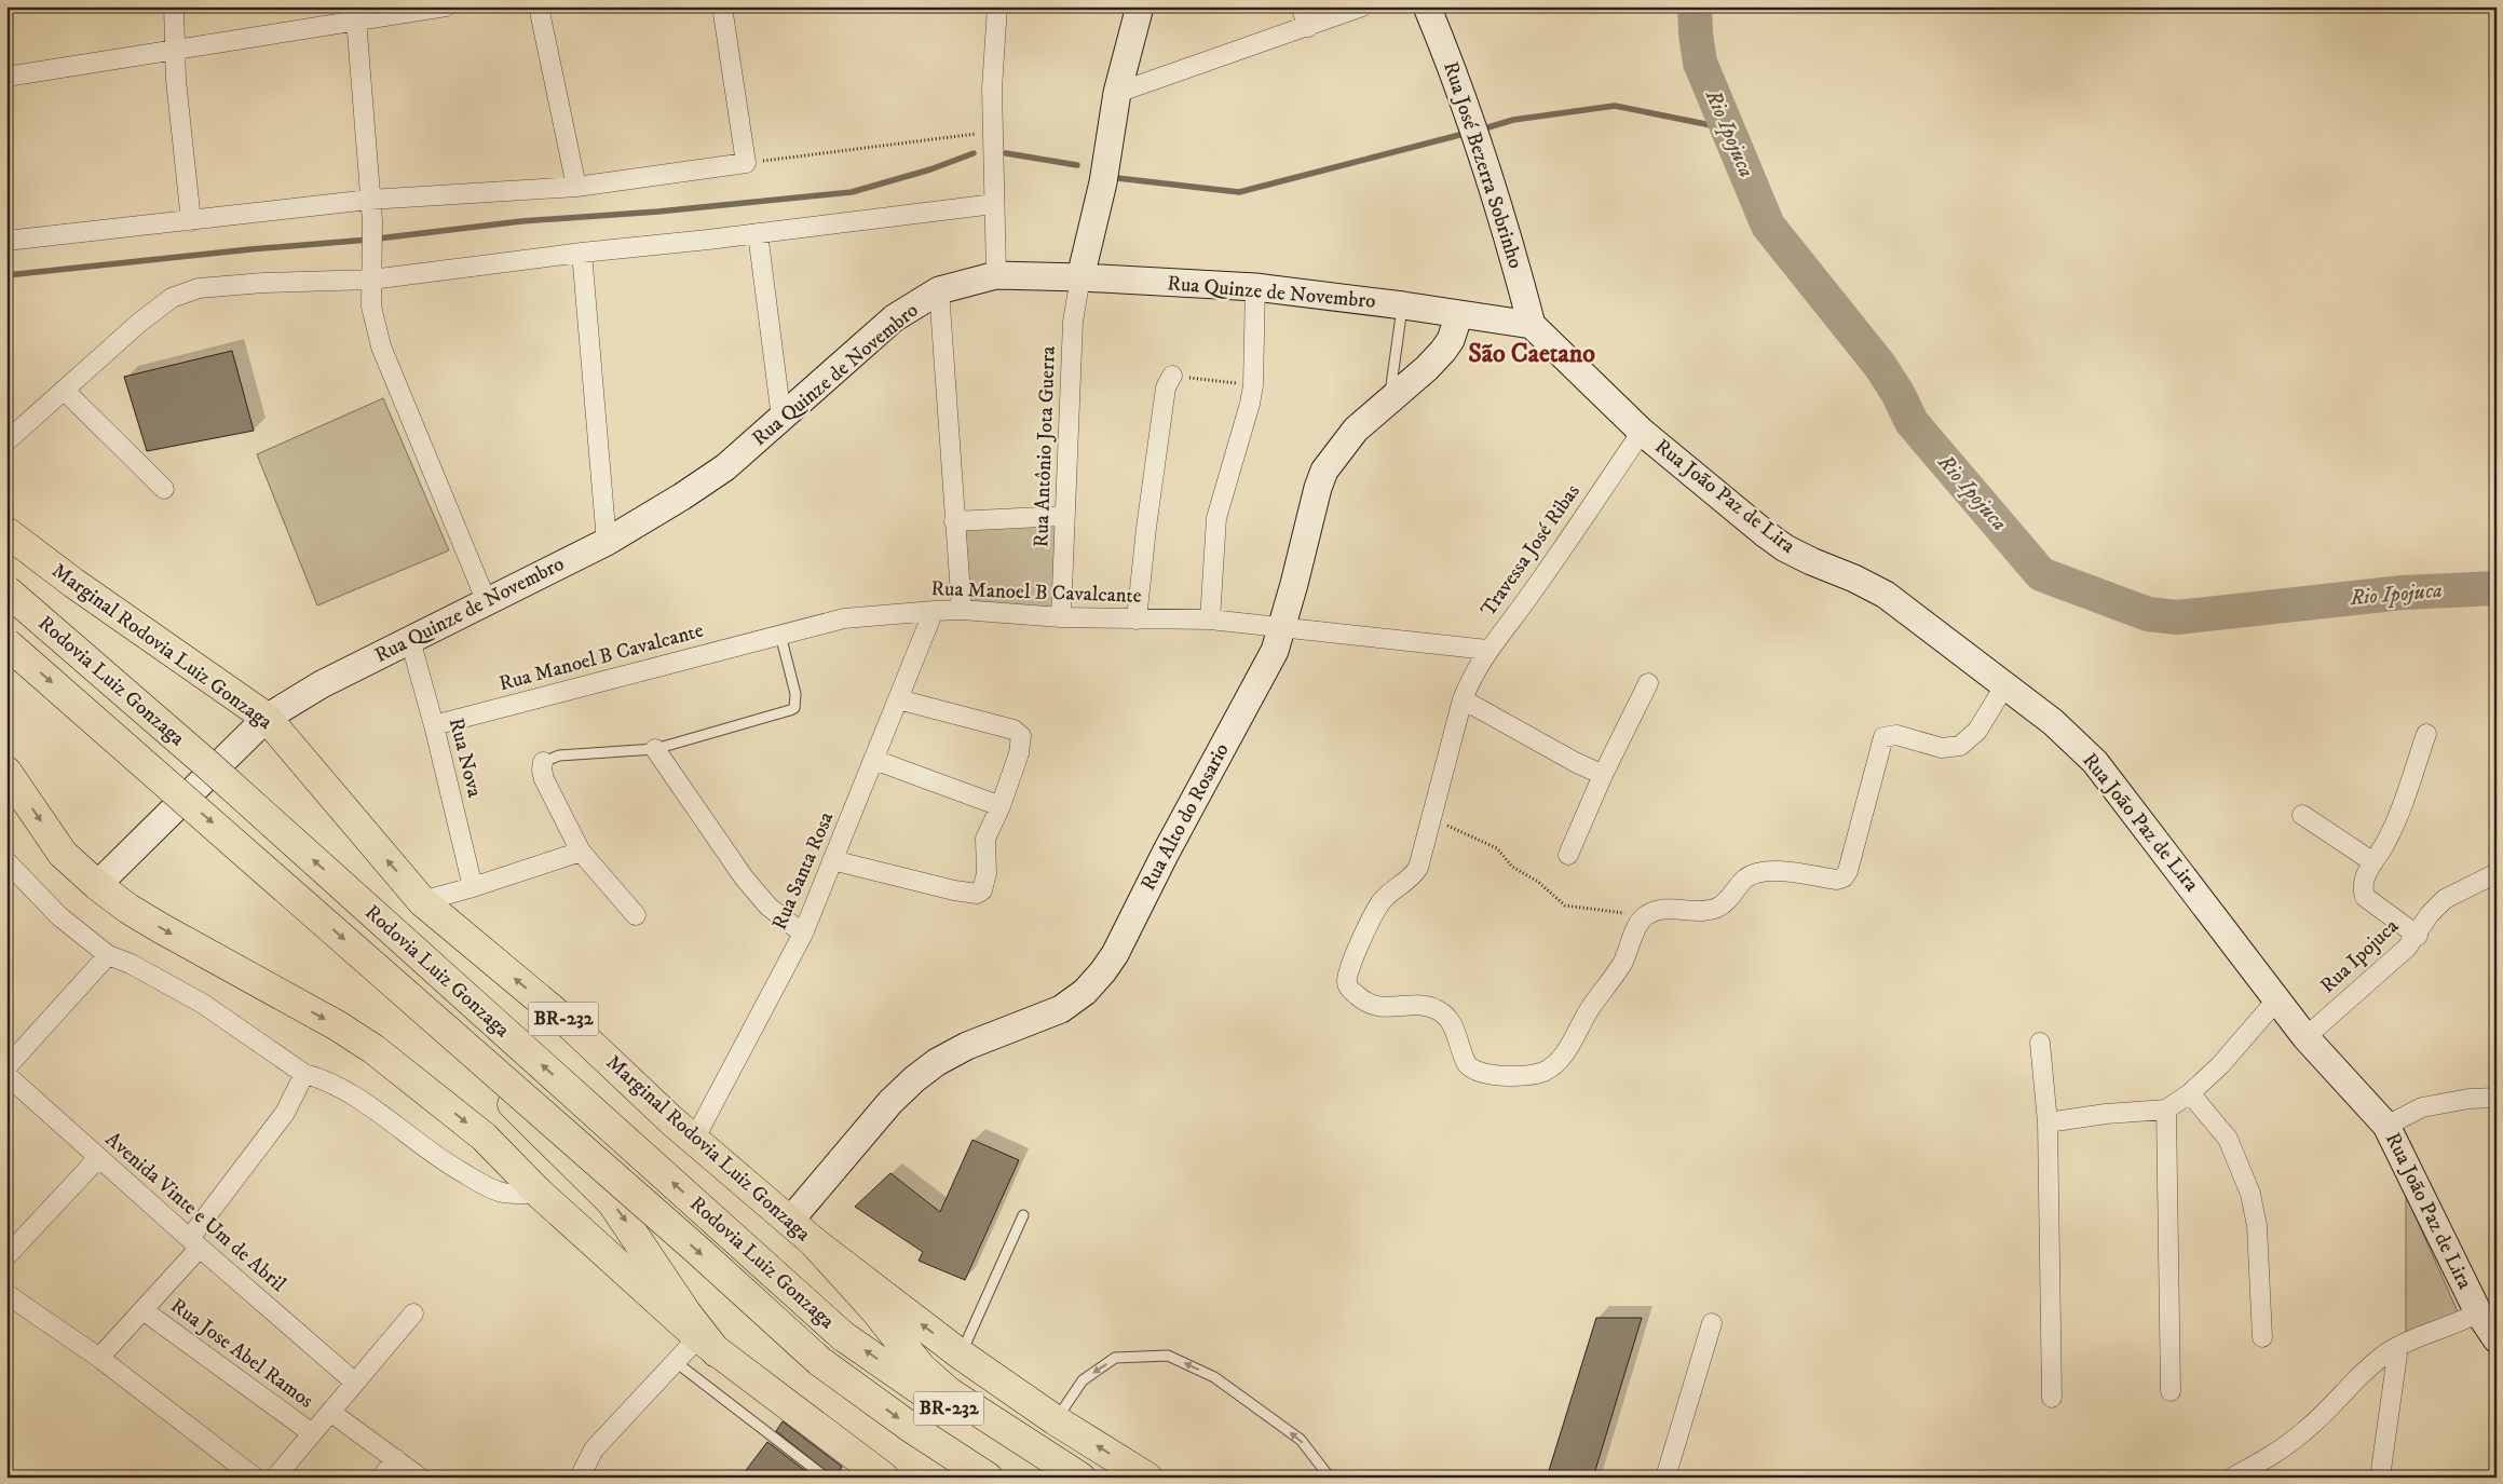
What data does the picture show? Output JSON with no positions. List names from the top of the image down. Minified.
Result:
{"streets":{"main road":["Marginal Rodovia Luiz Gonzaga","Rodovia Luiz Gonzaga","BR-232"],"street":["Rua José Bezerra Sobrinho","Rua Quinze de Novembro","Rua Antônio Jota Guerra","Rua João Paz de Lira","Travessa José Ribas","Rua Manoel B Cavalcante","Rua Nova","Rua Alto do Rosario","Rua Santa Rosa","Rua Ipojuca","Avenida Vinte e Um de Abril","Rua Jose Abel Ramos"]},"crossings":[["Rua José Bezerra Sobrinho","Rua Quinze de Novembro"],["Rua José Bezerra Sobrinho","Rua João Paz de Lira"],["Rua Quinze de Novembro","Rua Antônio Jota Guerra"],["Rua Quinze de Novembro","Rua João Paz de Lira"],["Rua Quinze de Novembro","Marginal Rodovia Luiz Gonzaga"],["Rua Quinze de Novembro","Rua Nova"],["Rua Quinze de Novembro","Rua Alto do Rosario"],["Rua Antônio Jota Guerra","Rua Manoel B Cavalcante"],["Rua João Paz de Lira","Travessa José Ribas"],["Rua João Paz de Lira","Rua Ipojuca"],["Travessa José Ribas","Rua Manoel B Cavalcante"],["Rua Manoel B Cavalcante","Rua Nova"],["Rua Manoel B Cavalcante","Rua Alto do Rosario"],["Rua Manoel B Cavalcante","Rua Santa Rosa"],["Marginal Rodovia Luiz Gonzaga","Rua Alto do Rosario"],["Marginal Rodovia Luiz Gonzaga","Rua Santa Rosa"]],"districts":["São Caetano"],"water":["Rio Ipojuca"]}
